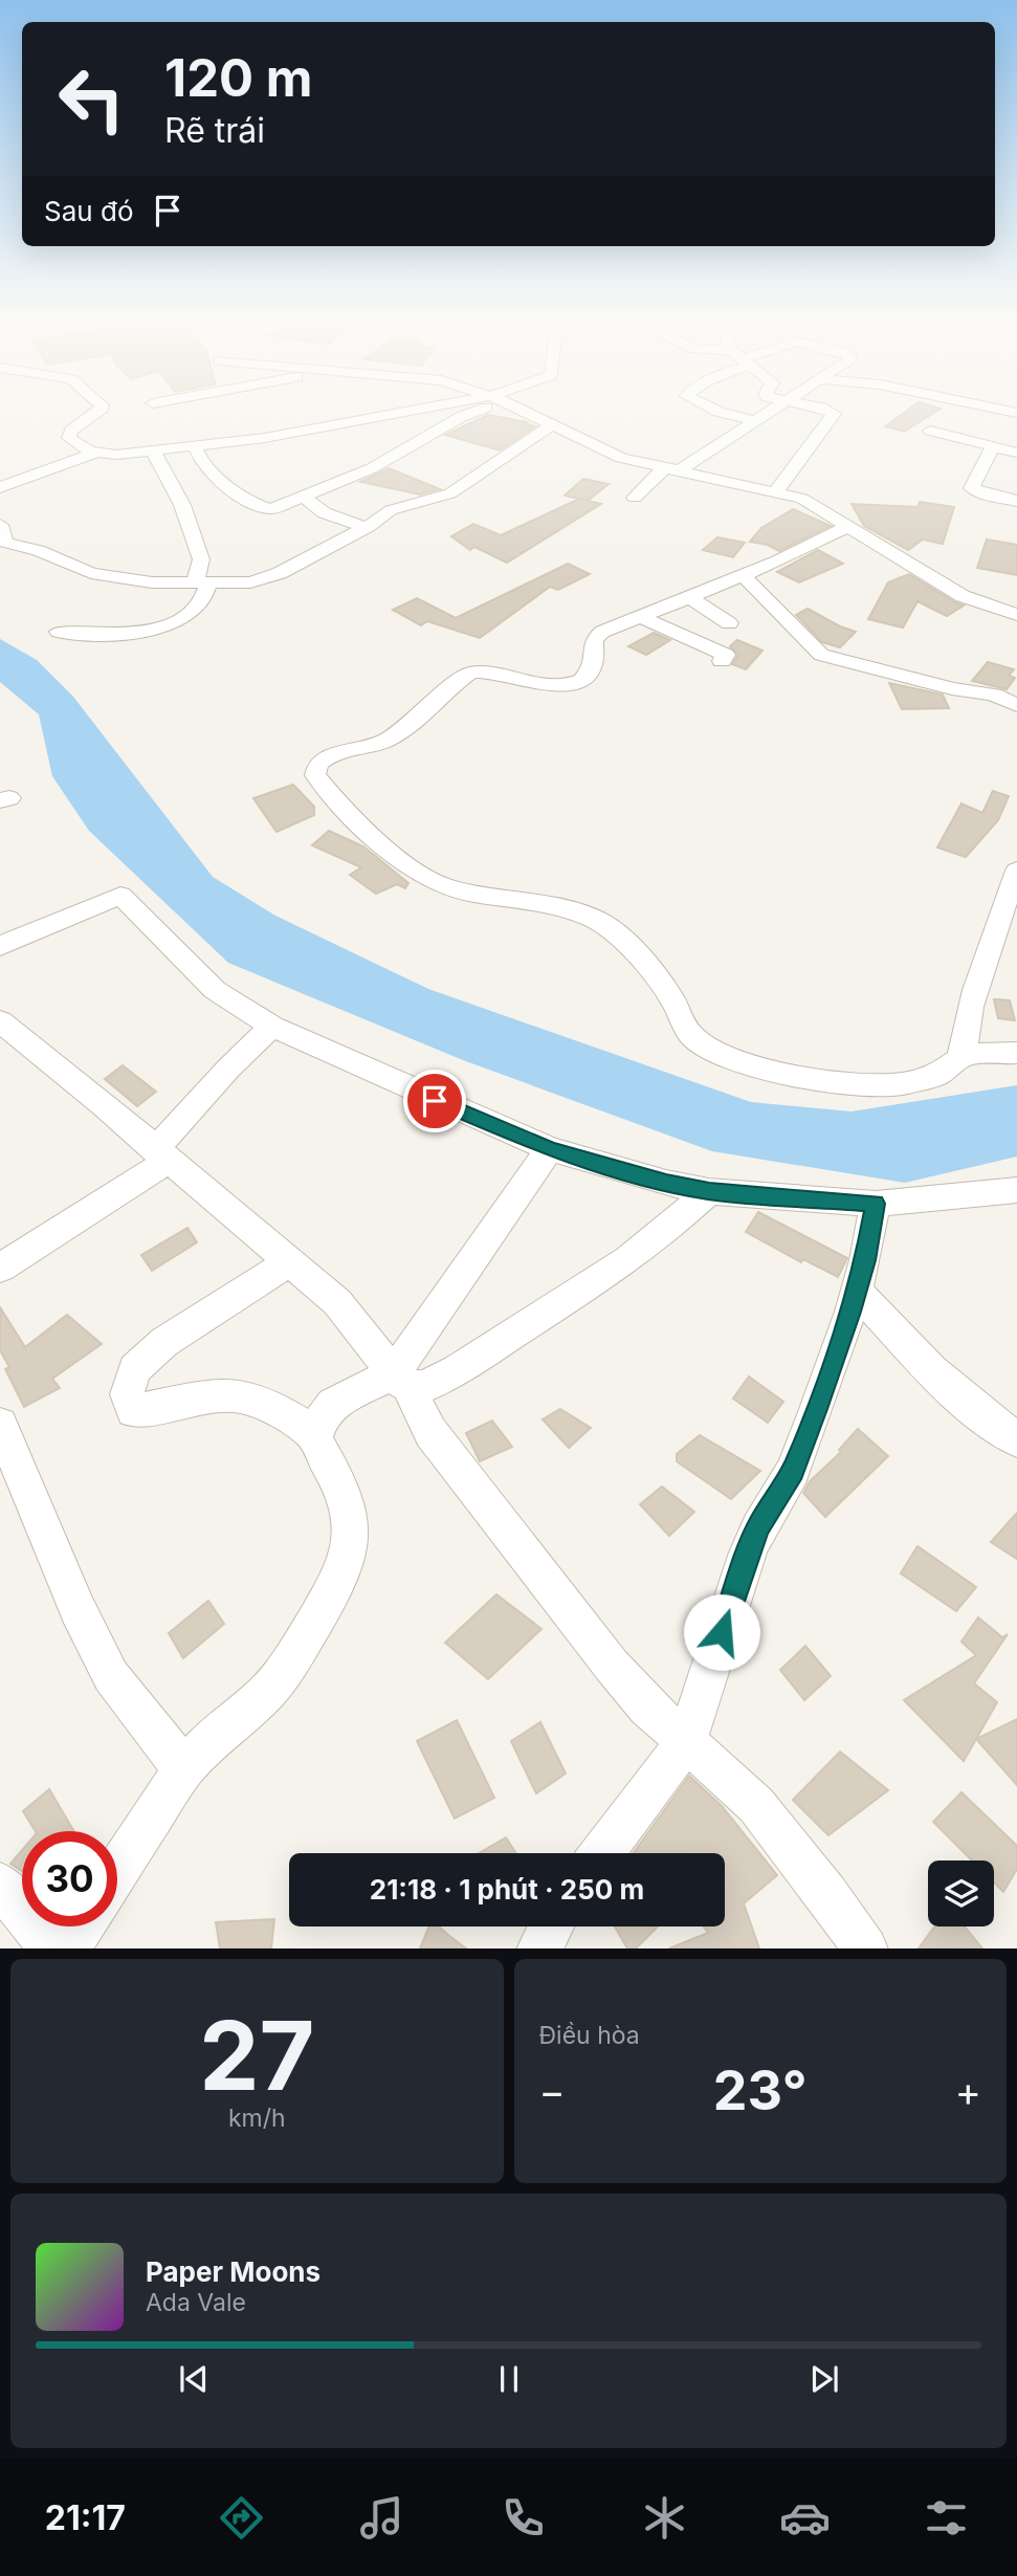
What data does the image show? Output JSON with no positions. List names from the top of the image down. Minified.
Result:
{"page":{"turn":["120 m","Rẽ trái"],"then":"Sau đó","limit":"30","trip":"21:18 · 1 phút · 250 m","tile":[["27","km/h"],"Điều hòa"],"heat":["−","23°","+"],"song":["Paper Moons","Ada Vale"],"tabs":"21:17"}}
